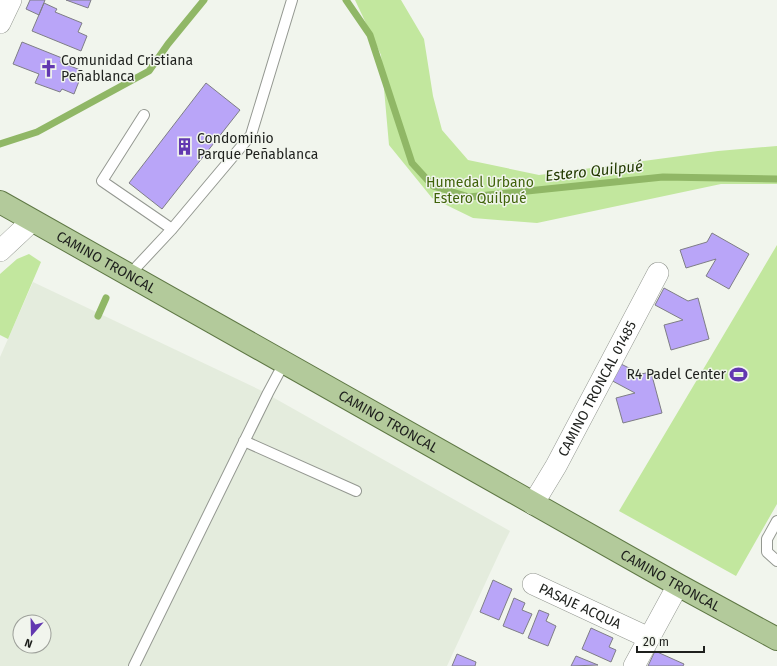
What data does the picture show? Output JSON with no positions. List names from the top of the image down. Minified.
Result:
{"streets":{"main road":["CAMINO TRONCAL"],"street":["CAMINO TRONCAL 01485","PASAJE ACQUA"]},"crossings":[["CAMINO TRONCAL","CAMINO TRONCAL 01485"]],"water":["Estero Quilpué"],"parks":["Humedal Urbano Estero Quilpué"],"places":{"church":["Comunidad Cristiana Peñablanca"],"building":["Condominio Parque Peñablanca"],"sports":["R4 Padel Center"]},"scale_bar":"20 m","north":"bottom"}
